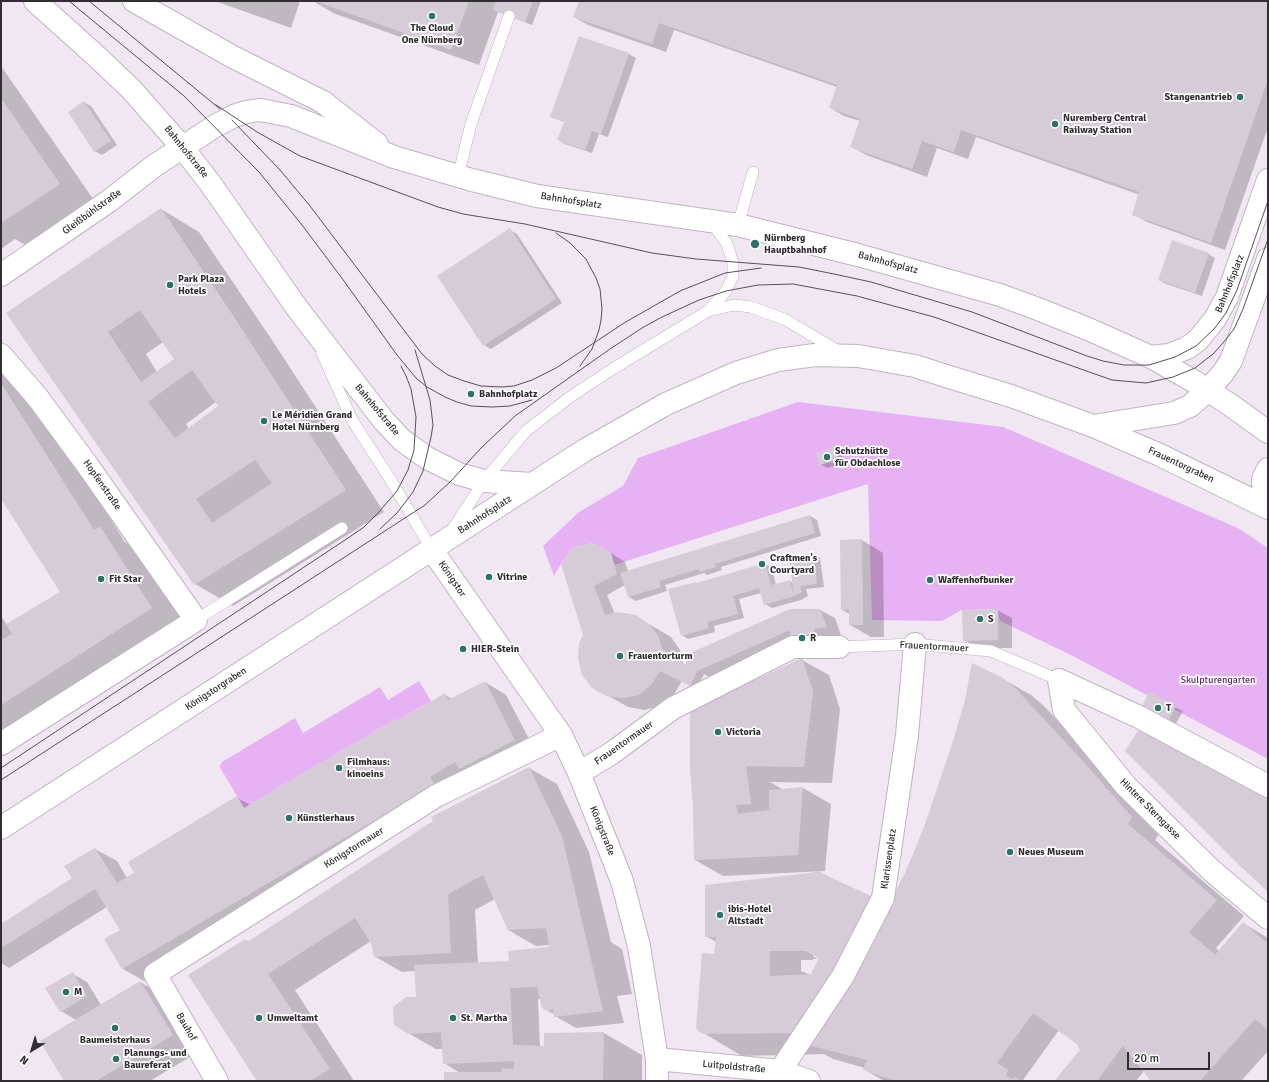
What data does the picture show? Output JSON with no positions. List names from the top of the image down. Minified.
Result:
{"streets":{"main road":["Bahnhofstraße","Bahnhofsplatz","Gleißbühlstraße","Frauentorgraben","Hopfenstraße","Königstor","Frauentormauer","Königstorgraben","Hintere Sterngasse","Königstraße","Königstormauer","Klarissenplatz","Bauhof","Luitpoldstraße"]},"crossings":[["Bahnhofstraße","Bahnhofsplatz"],["Bahnhofstraße","Gleißbühlstraße"],["Bahnhofstraße","Königstor"],["Bahnhofstraße","Königstorgraben"],["Bahnhofsplatz","Gleißbühlstraße"],["Bahnhofsplatz","Frauentorgraben"],["Bahnhofsplatz","Königstor"],["Bahnhofsplatz","Königstorgraben"],["Königstor","Königstorgraben"],["Königstor","Königstraße"],["Frauentormauer","Hintere Sterngasse"],["Frauentormauer","Königstraße"],["Frauentormauer","Klarissenplatz"],["Königstraße","Königstormauer"],["Königstraße","Luitpoldstraße"],["Königstormauer","Bauhof"],["Klarissenplatz","Luitpoldstraße"]],"parks":["Skulpturengarten"],"places":["The Cloud One Nürnberg","Stangenantrieb","Nuremberg Central Railway Station","Nürnberg Hauptbahnhof","Park Plaza Hotels","Bahnhofplatz","Le Méridien Grand Hotel Nürnberg","Schutzhütte für Obdachlose","Craftmen's Courtyard","Vitrine","Fit Star","Waffenhofbunker","S","R","HIER-Stein","Frauentorturm","T","Victoria","Filmhaus: kinoeins","Künstlerhaus","Neues Museum","ibis-Hotel Altstadt","M","Umweltamt","St. Martha","Baumeisterhaus","Planungs- und Baureferat"],"scale_bar":"20 m","north":"bottom left"}
